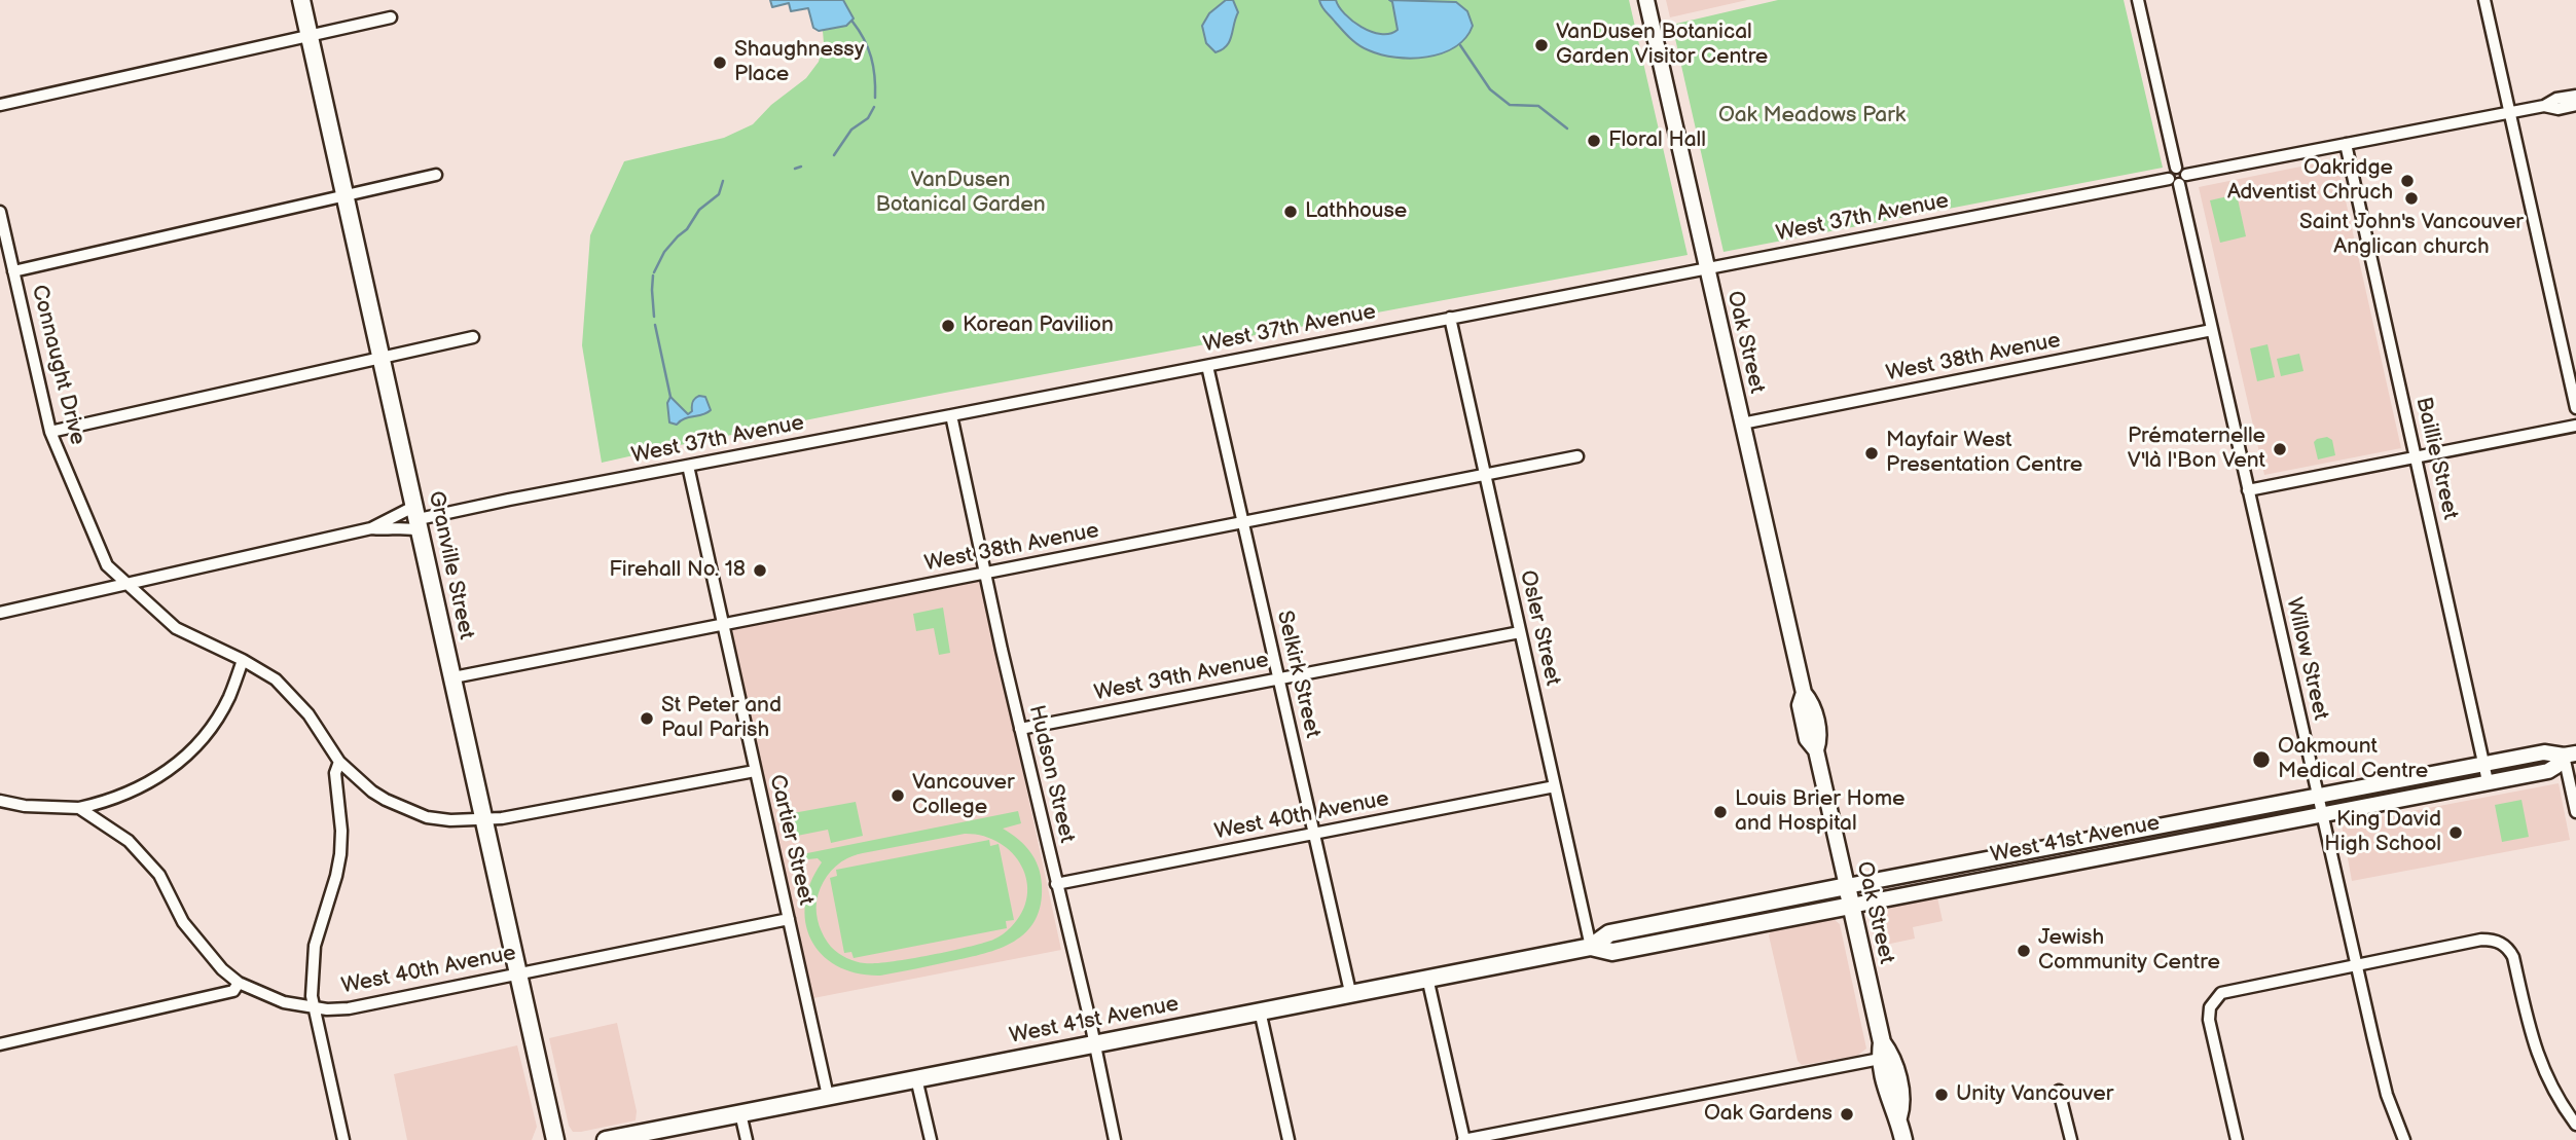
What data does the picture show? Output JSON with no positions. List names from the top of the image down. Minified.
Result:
{"streets":{"main road":["Oak Street","Granville Street","West 41st Avenue"],"street":["West 37th Avenue","West 38th Avenue","Connaught Drive","Baillie Street","Osler Street","Willow Street","Selkirk Street","West 39th Avenue","Hudson Street","West 40th Avenue","Cartier Street"]},"crossings":[["West 37th Avenue","Oak Street"],["West 37th Avenue","Connaught Drive"],["West 37th Avenue","Granville Street"],["West 37th Avenue","Osler Street"],["West 37th Avenue","Willow Street"],["West 37th Avenue","Selkirk Street"],["West 37th Avenue","Hudson Street"],["West 37th Avenue","Cartier Street"],["Oak Street","West 38th Avenue"],["Oak Street","West 41st Avenue"],["West 38th Avenue","Granville Street"],["West 38th Avenue","Osler Street"],["West 38th Avenue","Willow Street"],["West 38th Avenue","Selkirk Street"],["West 38th Avenue","Hudson Street"],["West 38th Avenue","Cartier Street"],["Connaught Drive","Granville Street"],["Baillie Street","West 41st Avenue"],["Granville Street","West 40th Avenue"],["Osler Street","West 39th Avenue"],["Osler Street","West 40th Avenue"],["Osler Street","West 41st Avenue"],["Willow Street","West 41st Avenue"],["Selkirk Street","West 39th Avenue"],["Selkirk Street","West 40th Avenue"],["Selkirk Street","West 41st Avenue"],["West 39th Avenue","Hudson Street"],["Hudson Street","West 40th Avenue"],["Hudson Street","West 41st Avenue"],["West 40th Avenue","Cartier Street"],["Cartier Street","West 41st Avenue"]],"parks":["Oak Meadows Park","VanDusen Botanical Garden"],"places":["VanDusen Botanical Garden Visitor Centre","Shaughnessy Place","Floral Hall","Oakridge Adventist Chruch","Saint John's Vancouver Anglican church","Lathhouse","Korean Pavilion","Prématernelle V'là l'Bon Vent","Mayfair West Presentation Centre","Firehall No. 18","St Peter and Paul Parish","Oakmount Medical Centre","Vancouver College","Louis Brier Home and Hospital","King David High School","Jewish Community Centre","Unity Vancouver","Oak Gardens"]}
